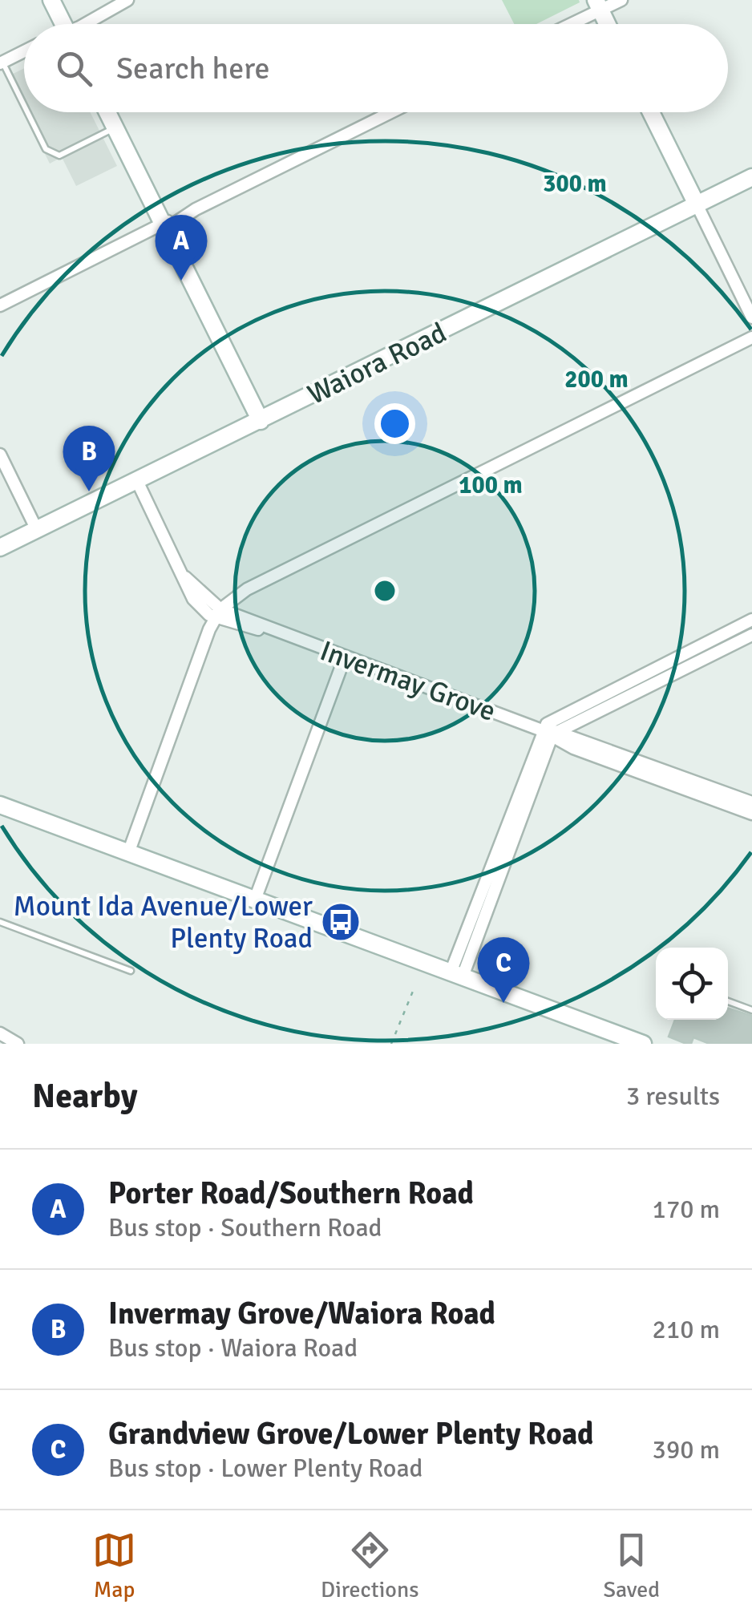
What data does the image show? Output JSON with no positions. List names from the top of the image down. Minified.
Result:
{"streets":{"main road":["Waiora Road"],"street":["Invermay Grove"]},"crossings":[["Waiora Road","Invermay Grove"]],"places":{"bus stop":["Mount Ida Avenue/Lower Plenty Road"]},"page":{"search":"Search here","pins":["A","B","C"],"heading":["Nearby","3 results"],"list":[{"mark":"A","name":"Porter Road/Southern Road","note":"Bus stop · Southern Road","value":"170 m"},{"mark":"B","name":"Invermay Grove/Waiora Road","note":"Bus stop · Waiora Road","value":"210 m"},{"mark":"C","name":"Grandview Grove/Lower Plenty Road","note":"Bus stop · Lower Plenty Road","value":"390 m"}],"nav":["Map","Directions","Saved"]},"rings":["300 m","200 m","100 m"]}
